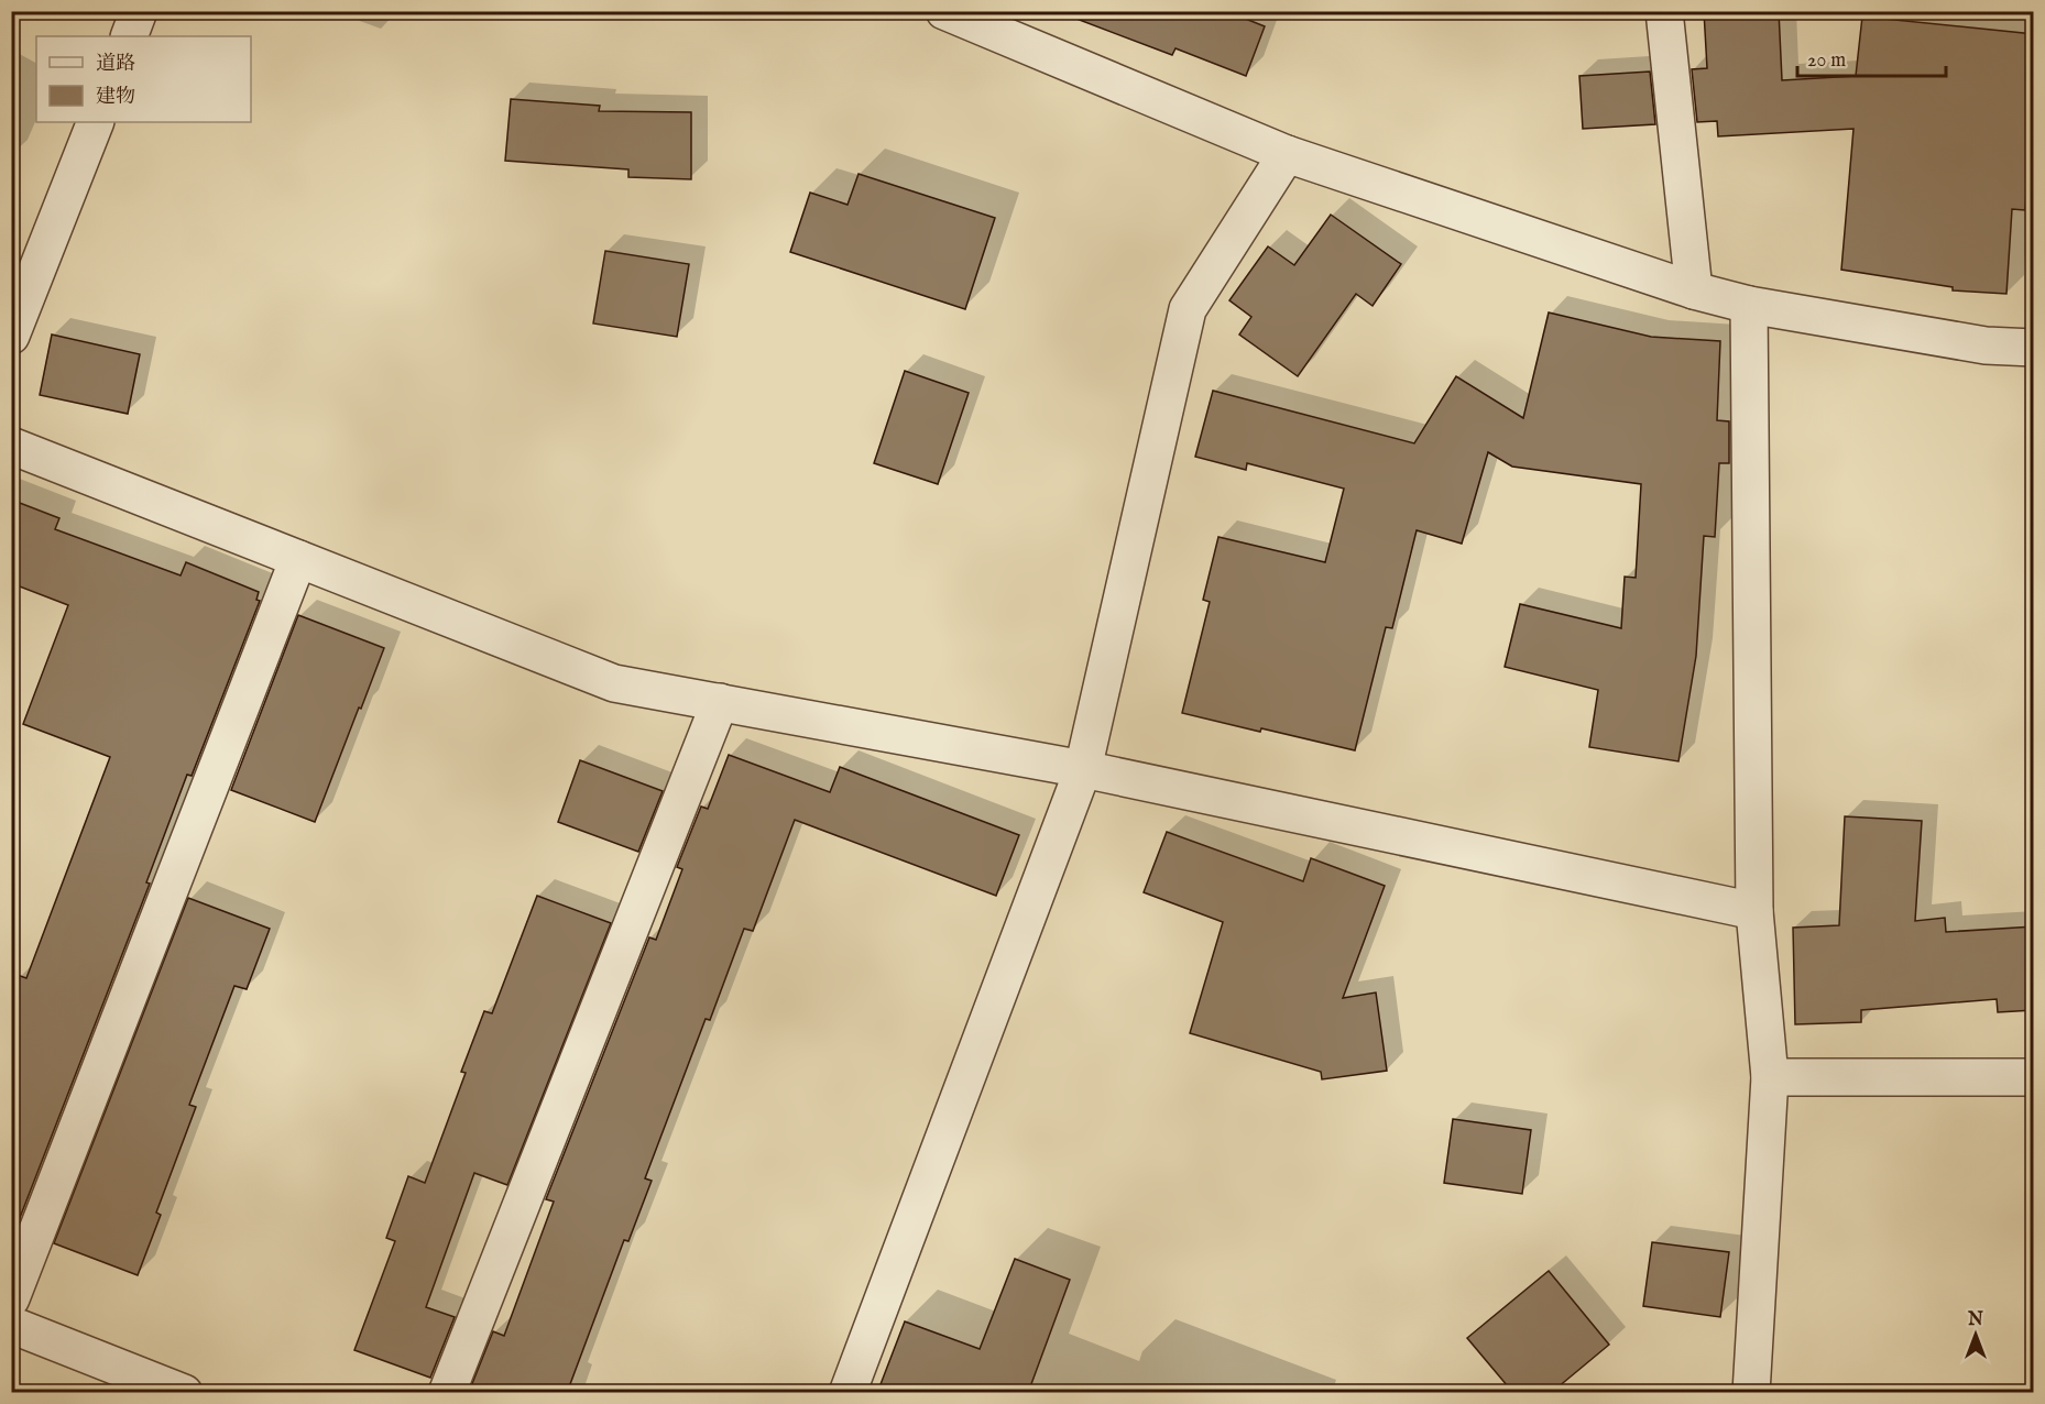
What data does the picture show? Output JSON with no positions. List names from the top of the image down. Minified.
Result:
{"legend":["道路","建物"],"scale_bar":"20 m","north":"top"}
